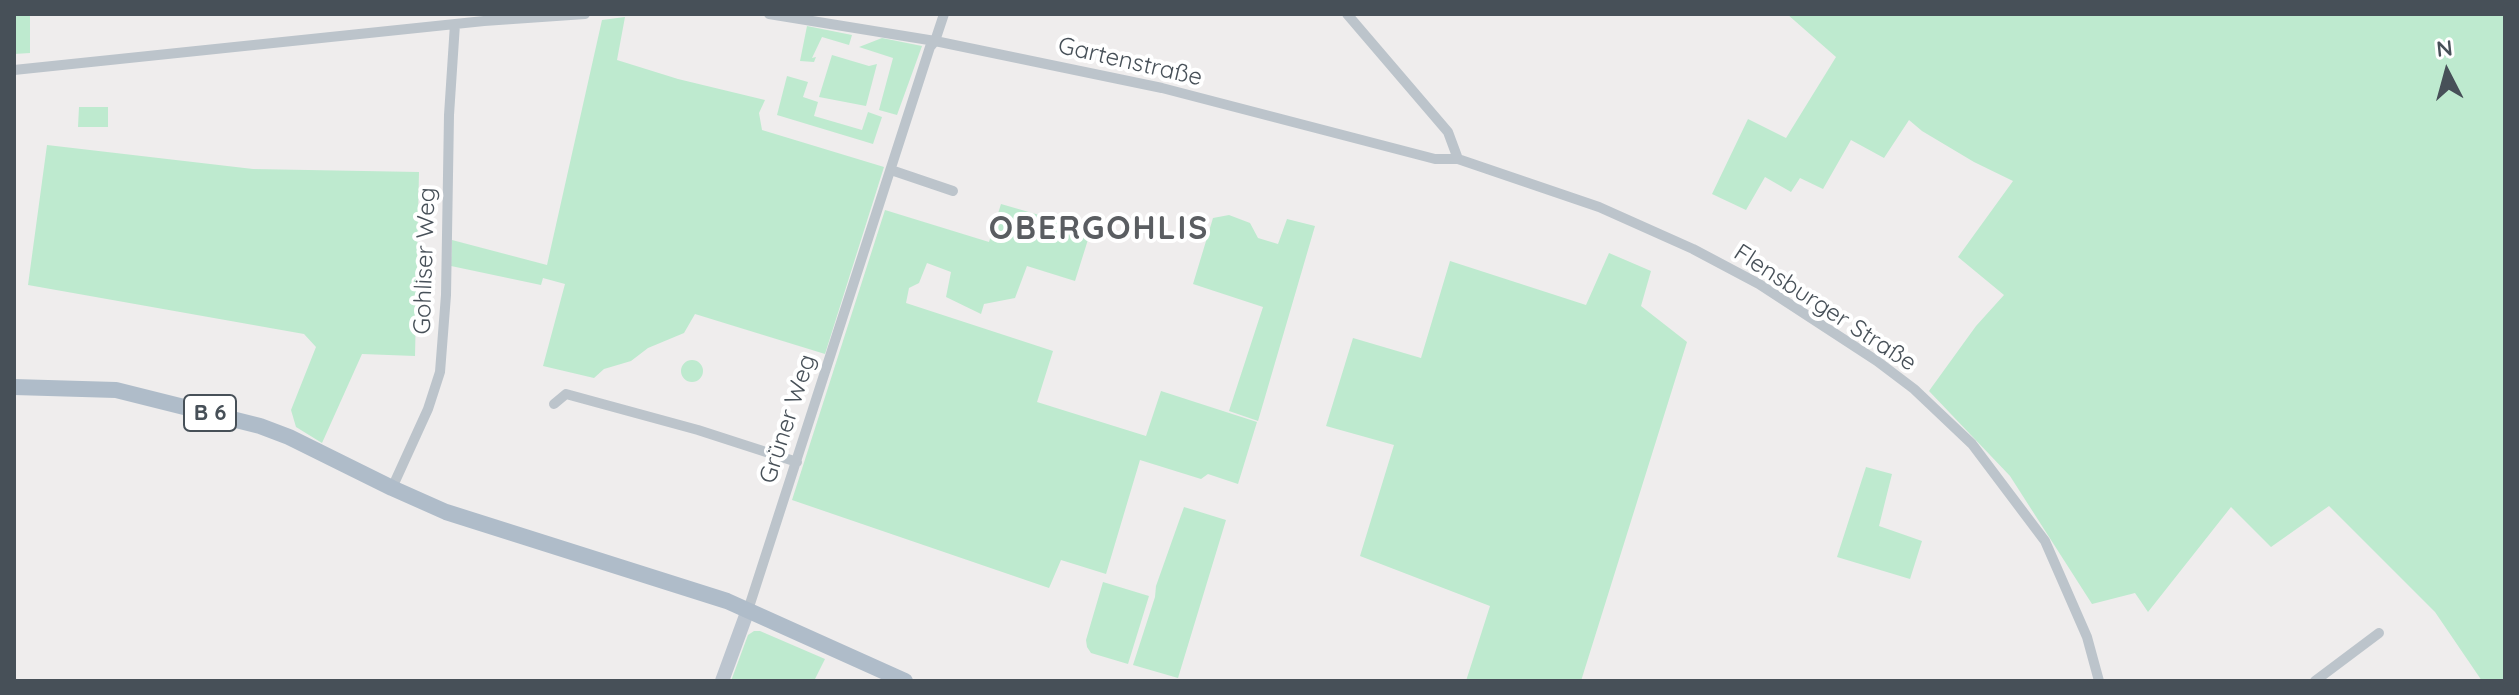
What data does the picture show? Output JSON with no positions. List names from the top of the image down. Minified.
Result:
{"streets":{"main road":["B 6"],"street":["Gartenstraße","Gohliser Weg","Flensburger Straße","Grüner Weg"]},"crossings":[["Gartenstraße","Flensburger Straße"],["Gartenstraße","Grüner Weg"],["Gohliser Weg","B 6"],["B 6","Grüner Weg"]],"districts":["OBERGOHLIS"],"north":"top"}
